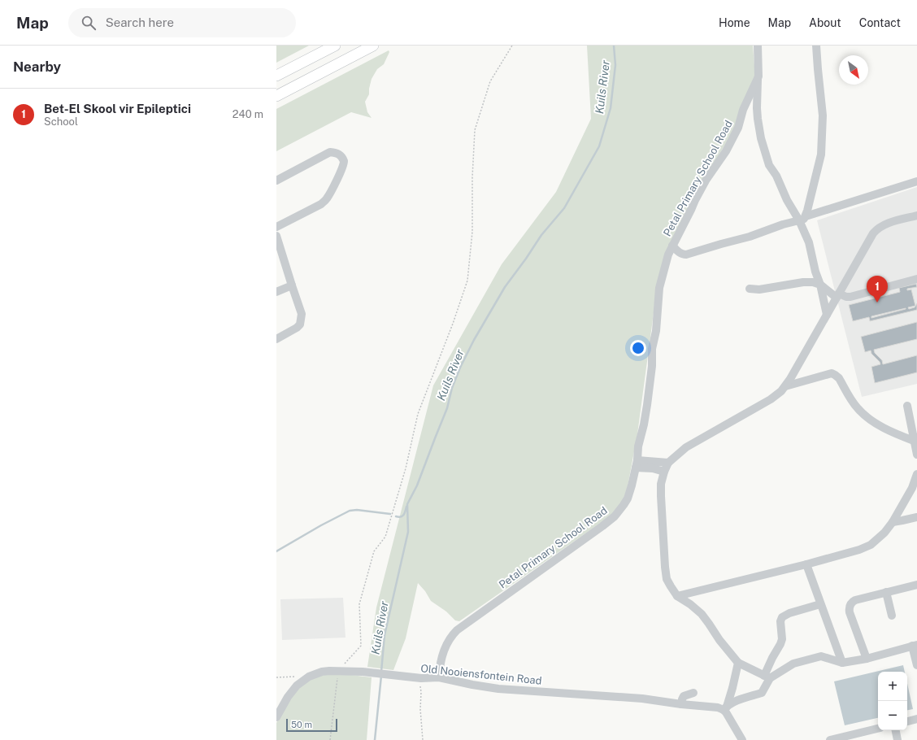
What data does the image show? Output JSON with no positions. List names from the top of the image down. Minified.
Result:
{"streets":{"street":["Petal Primary School Road","Old Nooiensfontein Road"]},"crossings":[["Petal Primary School Road","Old Nooiensfontein Road"]],"water":["Kuils River"],"scale_bar":"50 m","north":"bottom right","page":{"header":"Map","search":"Search here","nav":["Home","Map","About","Contact"],"heading":"Nearby","list":[{"mark":"1","name":"Bet-El Skool vir Epileptici","note":"School","value":"240 m"}],"pins":"1","map_buttons":["+","−"],"scale":"50 m"}}
